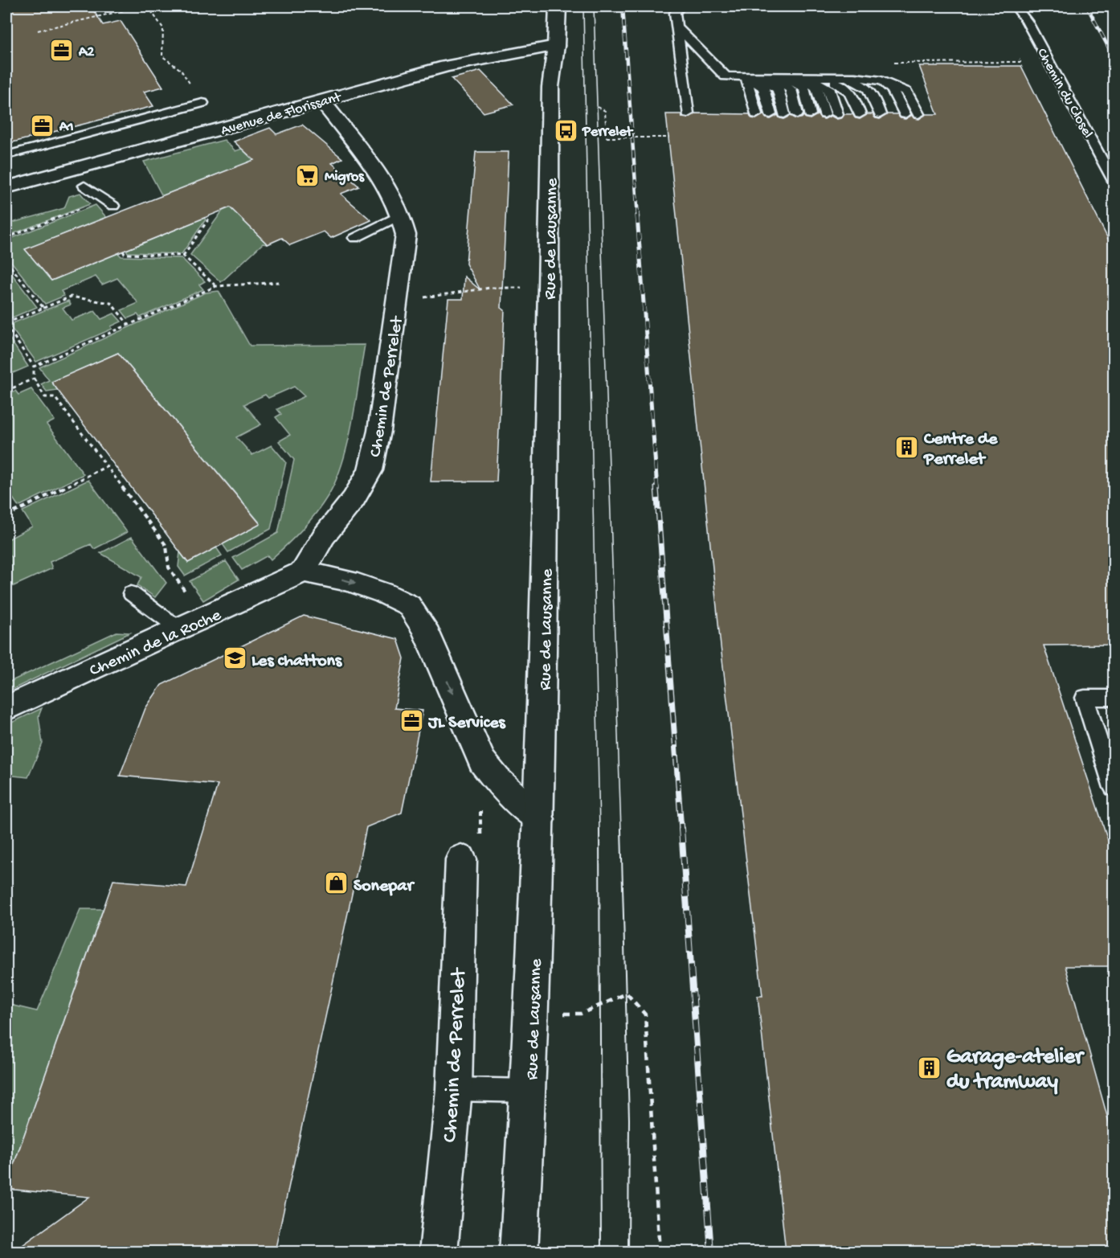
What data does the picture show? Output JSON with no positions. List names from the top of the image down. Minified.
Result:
{"streets":{"street":["Avenue de Florissant","Rue de Lausanne","Chemin de Perrelet","Chemin de la Roche"],"lane":["Chemin du Closel"]},"crossings":[["Avenue de Florissant","Rue de Lausanne"],["Avenue de Florissant","Chemin de Perrelet"],["Chemin de Perrelet","Chemin de la Roche"]],"places":{"office":["A2","A1","JL Services"],"bus stop":["Perrelet"],"supermarket":["Migros"],"building":["Centre de Perrelet","Garage-atelier du tramway"],"school or university":["Les chattons"],"shop":["Sonepar"]}}
